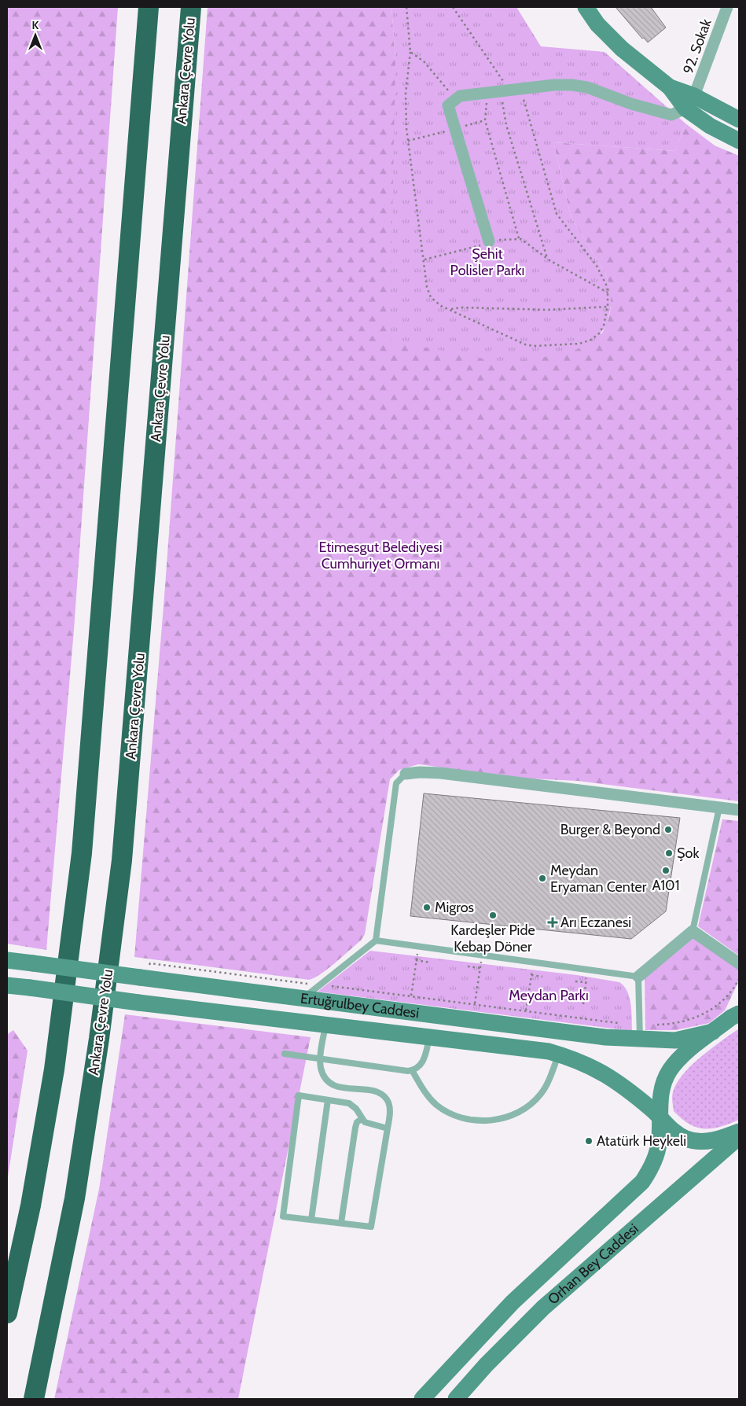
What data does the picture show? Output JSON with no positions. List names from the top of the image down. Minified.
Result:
{"streets":{"highway":["Ankara Çevre Yolu"],"main road":["Ertuğrulbey Caddesi","Orhan Bey Caddesi"],"street":["92. Sokak"]},"crossings":[["Ertuğrulbey Caddesi","Orhan Bey Caddesi"]],"parks":["Şehit Polisler Parkı","Etimesgut Belediyesi Cumhuriyet Ormanı","Meydan Parkı"],"places":{"other":["Burger & Beyond","Şok","A101","Meydan Eryaman Center","Migros","Kardeşler Pide Kebap Döner","Atatürk Heykeli"],"health":["Arı Eczanesi"]},"north":"top"}
